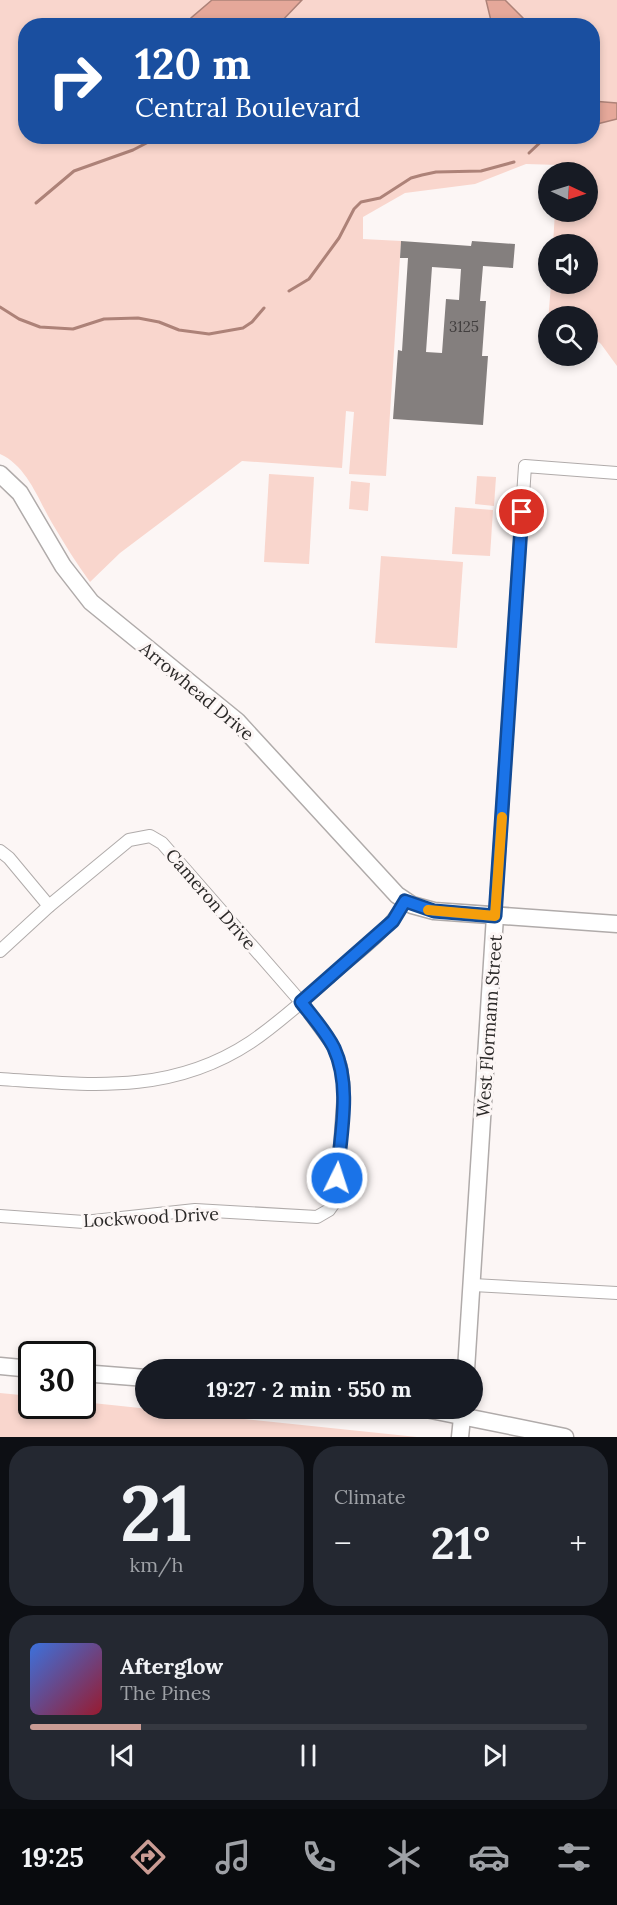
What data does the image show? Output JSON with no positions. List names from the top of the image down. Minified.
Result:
{"streets":{"street":["Arrowhead Drive","Cameron Drive","West Flormann Street","Lockwood Drive"]},"crossings":[["Cameron Drive","Lockwood Drive"]],"house_numbers":["3125"],"north":"right","page":{"turn":["120 m","Central Boulevard"],"limit":"30","trip":"19:27 · 2 min · 550 m","tile":[["21","km/h"],"Climate"],"heat":["−","21°","+"],"song":["Afterglow","The Pines"],"tabs":"19:25"}}
